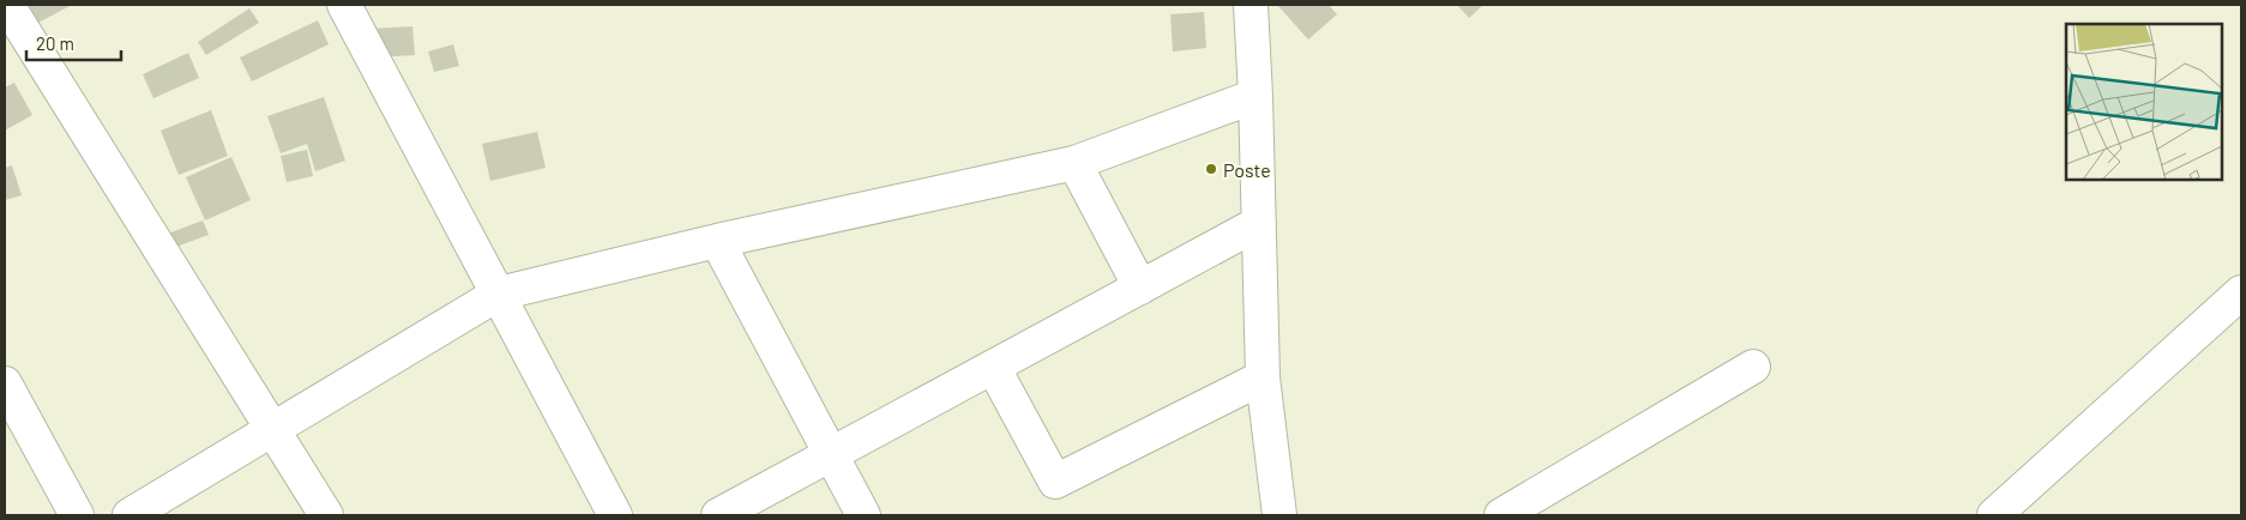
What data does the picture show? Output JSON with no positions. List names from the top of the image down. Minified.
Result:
{"places":["Poste"],"scale_bar":"20 m"}
